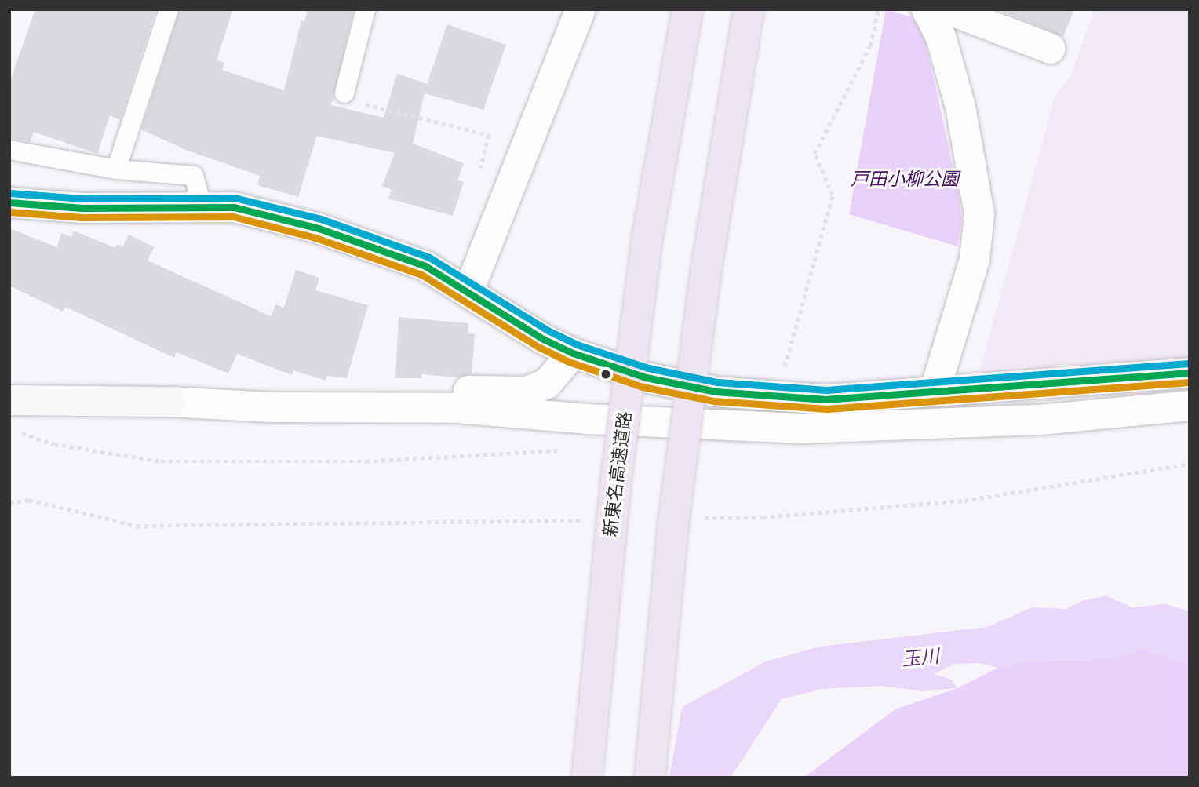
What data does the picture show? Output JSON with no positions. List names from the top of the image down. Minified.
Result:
{"streets":{"highway":["新東名高速道路"]},"water":["玉川"],"parks":["戸田小柳公園"]}
